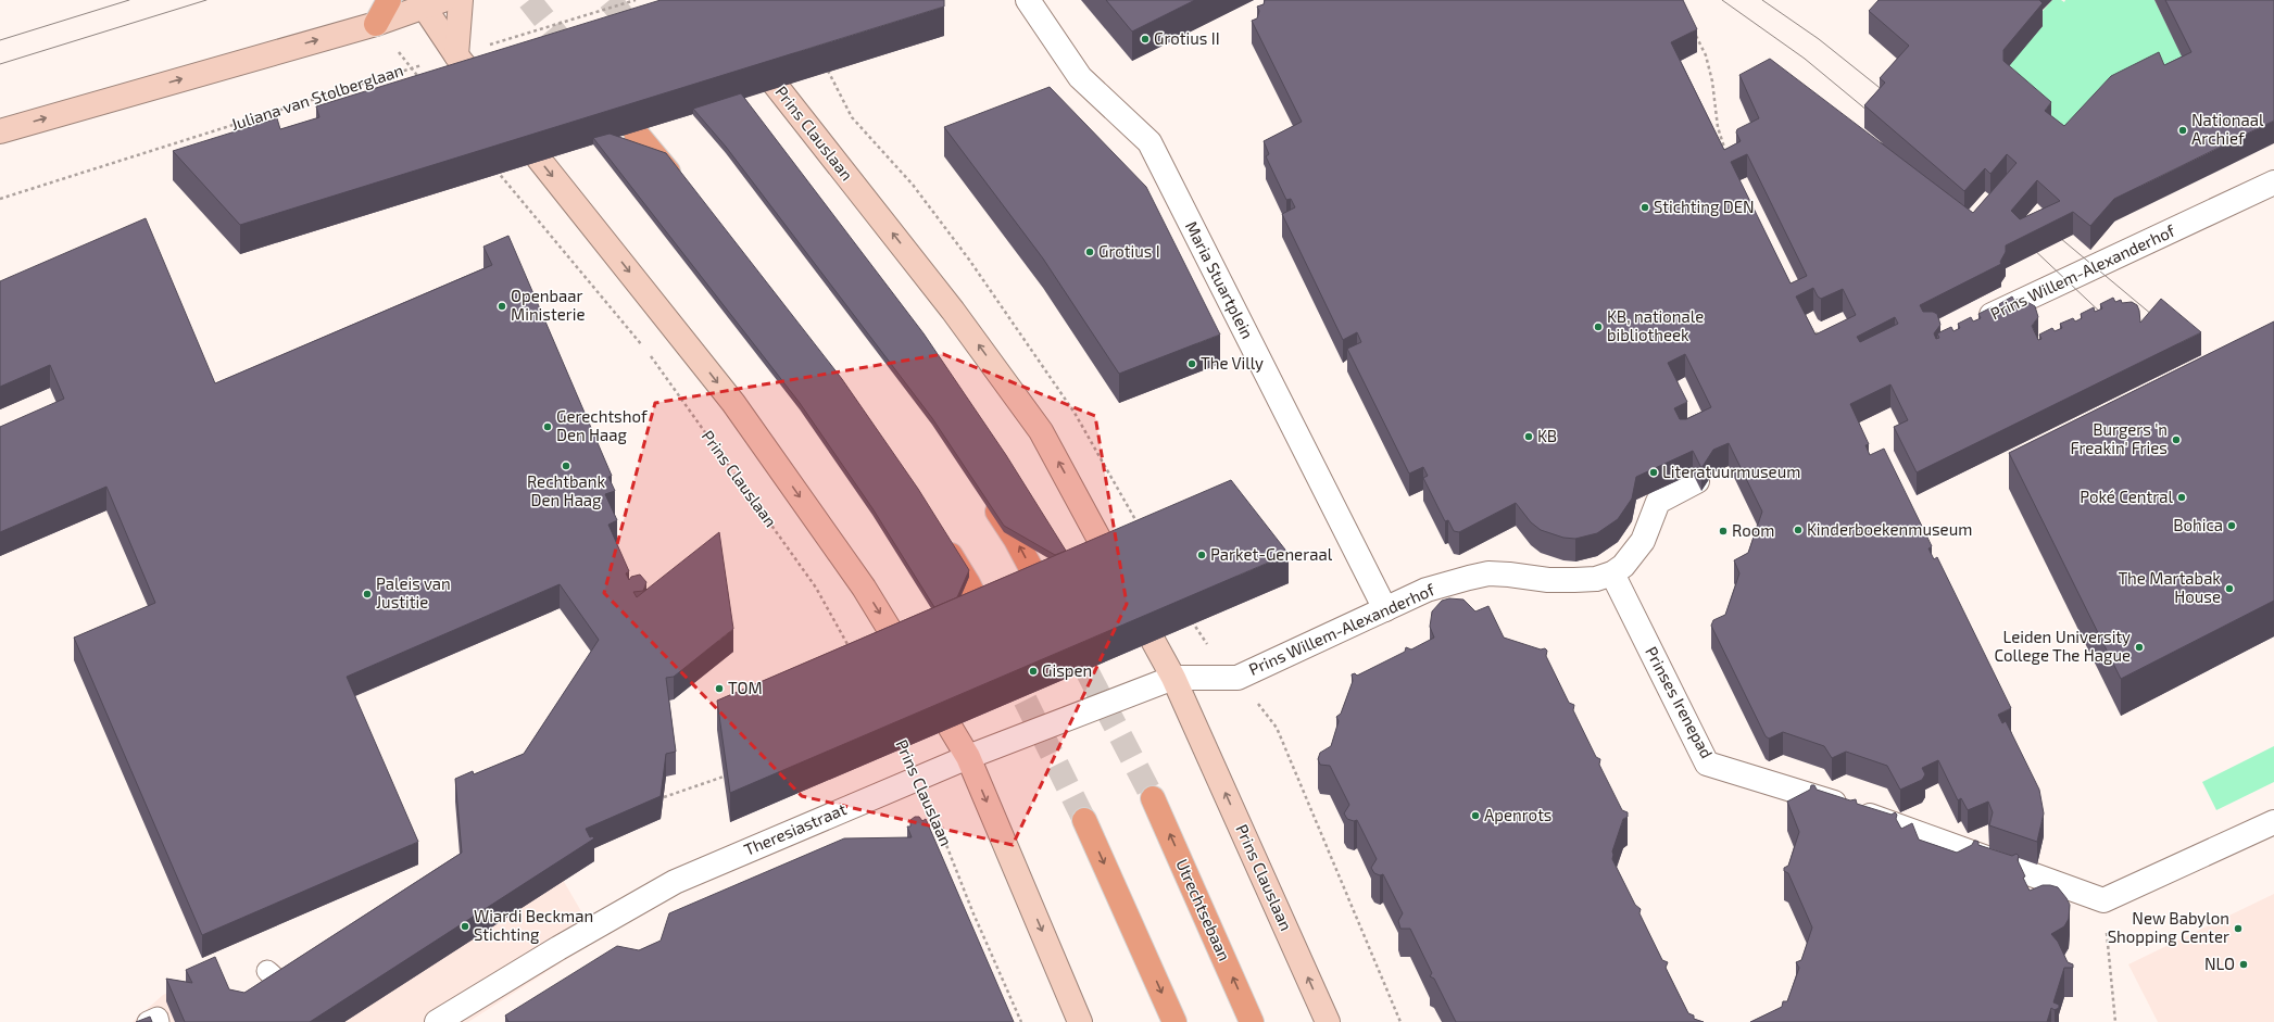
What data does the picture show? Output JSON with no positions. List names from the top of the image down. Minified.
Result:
{"streets":{"main road":["Utrechtsebaan"],"street":["Prins Clauslaan","Prins Willem-Alexanderhof","Maria Stuartplein","Prinses Irenepad","Theresiastraat"],"path":["Juliana van Stolberglaan"]},"crossings":[["Prins Clauslaan","Prins Willem-Alexanderhof"],["Prins Clauslaan","Theresiastraat"],["Prins Willem-Alexanderhof","Maria Stuartplein"],["Prins Willem-Alexanderhof","Prinses Irenepad"],["Prins Willem-Alexanderhof","Theresiastraat"]],"one_way":["Prins Clauslaan"],"places":["Grotius II","Nationaal Archief","Stichting DEN","Grotius I","Openbaar Ministerie","KB, nationale bibliotheek","The Villy","Gerechtshof Den Haag","KB","Burgers 'n Freakin' Fries","Rechtbank Den Haag","Literatuurmuseum","Poké Central","Bohica","Kinderboekenmuseum","Room","Parket-Generaal","The Martabak House","Paleis van Justitie","Leiden University College The Hague","Gispen","TOM","Apenrots","Wiardi Beckman Stichting","New Babylon Shopping Center","NLO"]}
